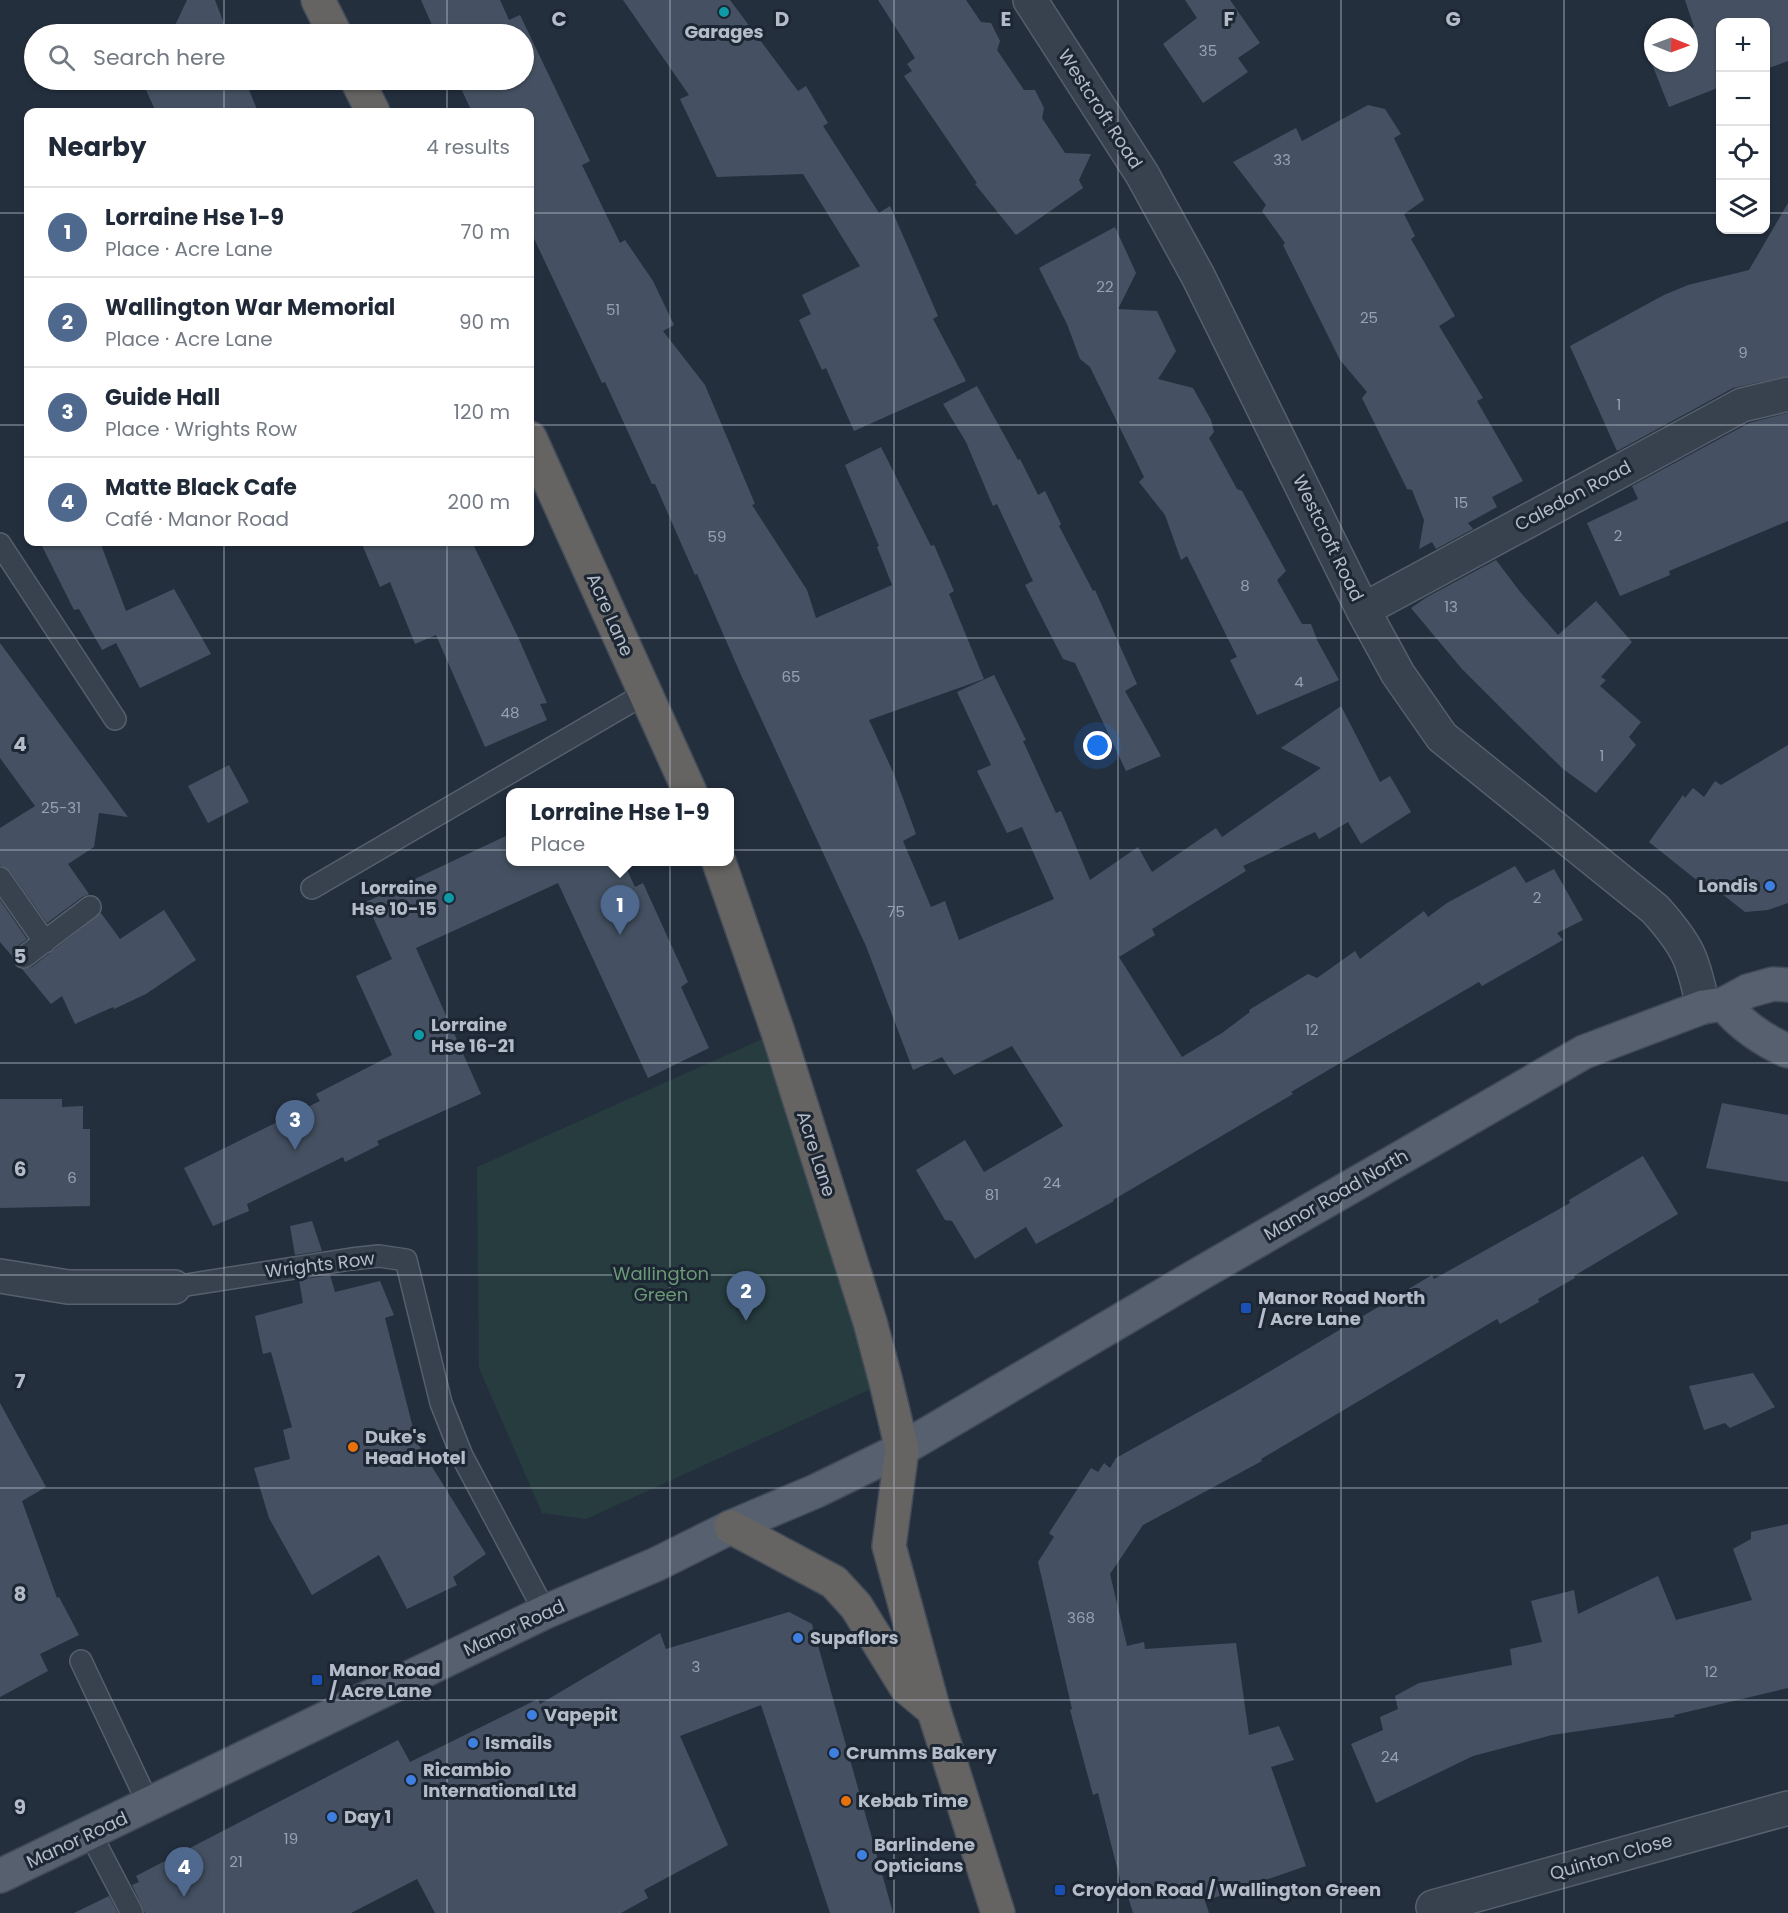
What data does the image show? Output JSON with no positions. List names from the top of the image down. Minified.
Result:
{"streets":{"highway":["Acre Lane"],"main road":["Manor Road North","Manor Road"],"street":["Westcroft Road","Caledon Road","Wrights Row","Quinton Close"]},"crossings":[["Westcroft Road","Caledon Road"],["Westcroft Road","Manor Road North"],["Acre Lane","Manor Road North"],["Acre Lane","Manor Road"],["Manor Road North","Manor Road"],["Wrights Row","Manor Road"]],"parks":["Wallington Green"],"places":{"other":["Garages","Londis","Lorraine Hse 10-15","Lorraine Hse 16-21","Duke's Head Hotel","Supaflors","Vapepit","Ismails","Crumms Bakery","Ricambio International Ltd","Kebab Time","Day 1","Barlindene Opticians"],"transit":["Manor Road North / Acre Lane","Manor Road / Acre Lane","Croydon Road / Wallington Green"]},"house_numbers":["35","33","22","51","25","9","1","15","2","59","8","13","65","4","48","1","25-31","2","75","12","6","24","81","368","3","12","24","19","21"],"north":"right","page":{"map_buttons":["+","−"],"search":"Search here","heading":["Nearby","4 results"],"list":[{"mark":"1","name":"Lorraine Hse 1-9","note":"Place · Acre Lane","value":"70 m"},{"mark":"2","name":"Wallington War Memorial","note":"Place · Acre Lane","value":"90 m"},{"mark":"3","name":"Guide Hall","note":"Place · Wrights Row","value":"120 m"},{"mark":"4","name":"Matte Black Cafe","note":"Café · Manor Road","value":"200 m"}],"popup":["Lorraine Hse 1-9","Place"],"pins":["1","3","2","4"]},"grid":{"columns":["C","D","E","F","G"],"rows":["4","5","6","7","8","9"]}}
